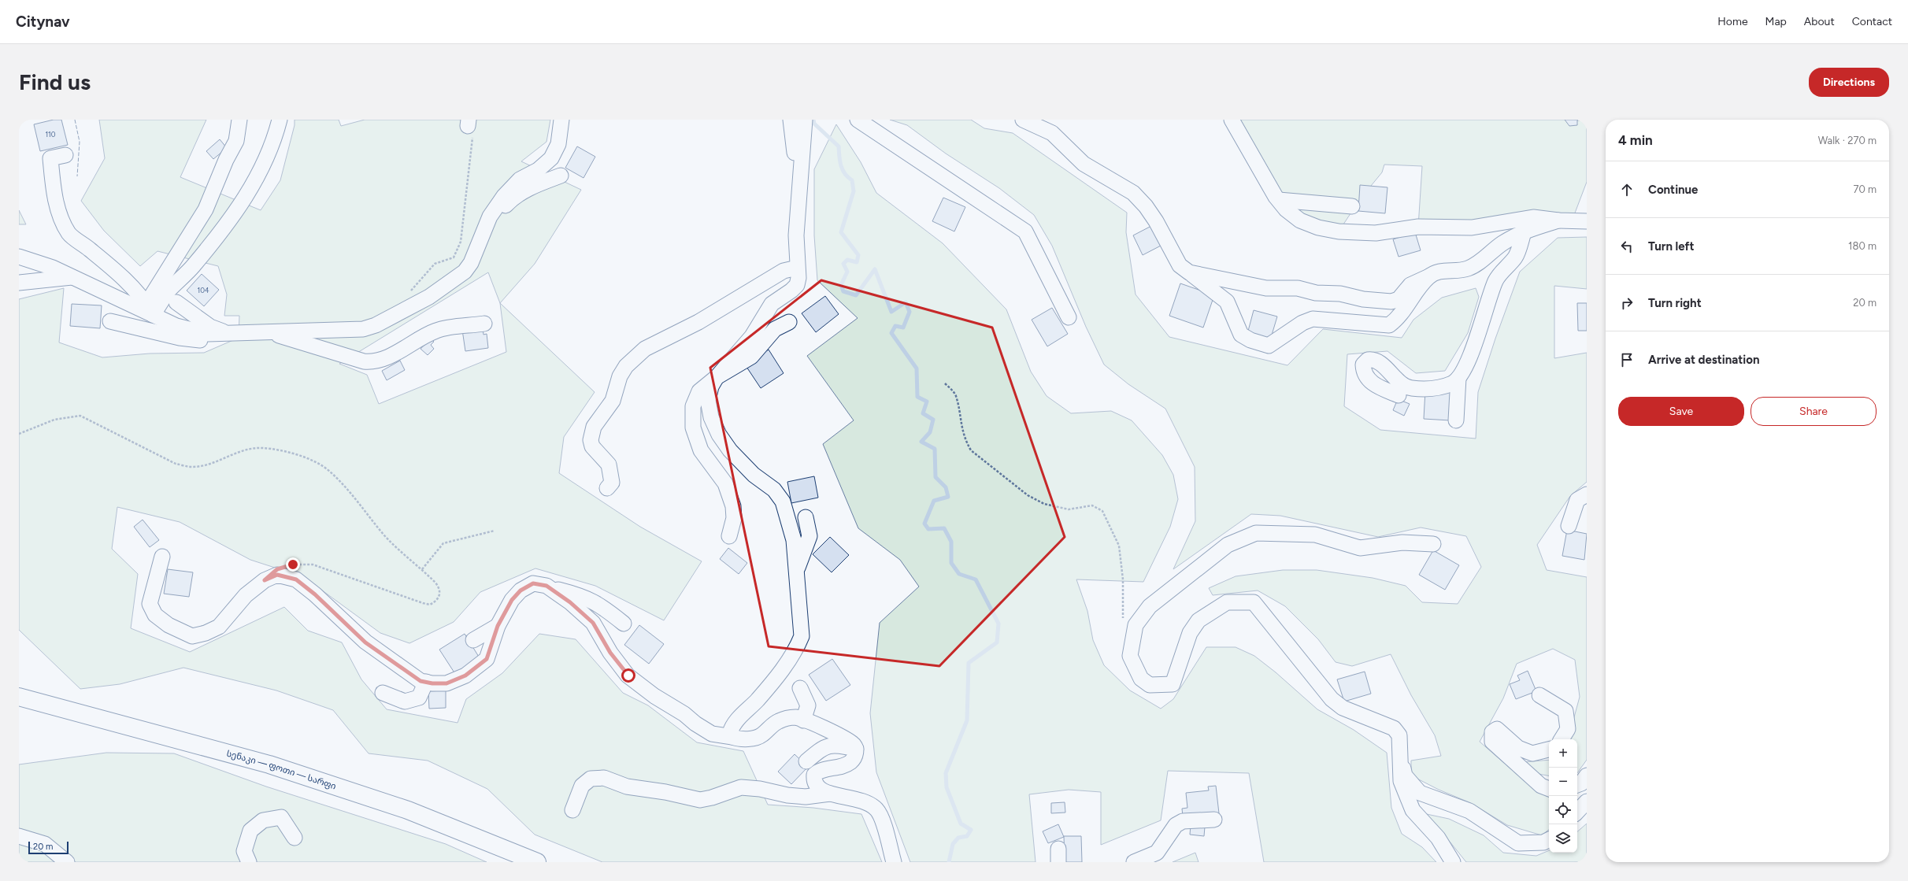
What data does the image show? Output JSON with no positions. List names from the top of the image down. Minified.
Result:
{"streets":{"highway":["სენაკი — ფოთი — სარფი"]},"house_numbers":["110","104"],"scale_bar":"20 m","page":{"header":"Citynav","nav":["Home","Map","About","Contact"],"buttons":["Directions",["Save","Share"]],"title":"Find us","heading":["4 min","Walk · 270 m"],"list":[["Continue","70 m"],["Turn left","180 m"],["Turn right","20 m"],"Arrive at destination"],"map_buttons":["+","−"],"scale":"20 m"}}
